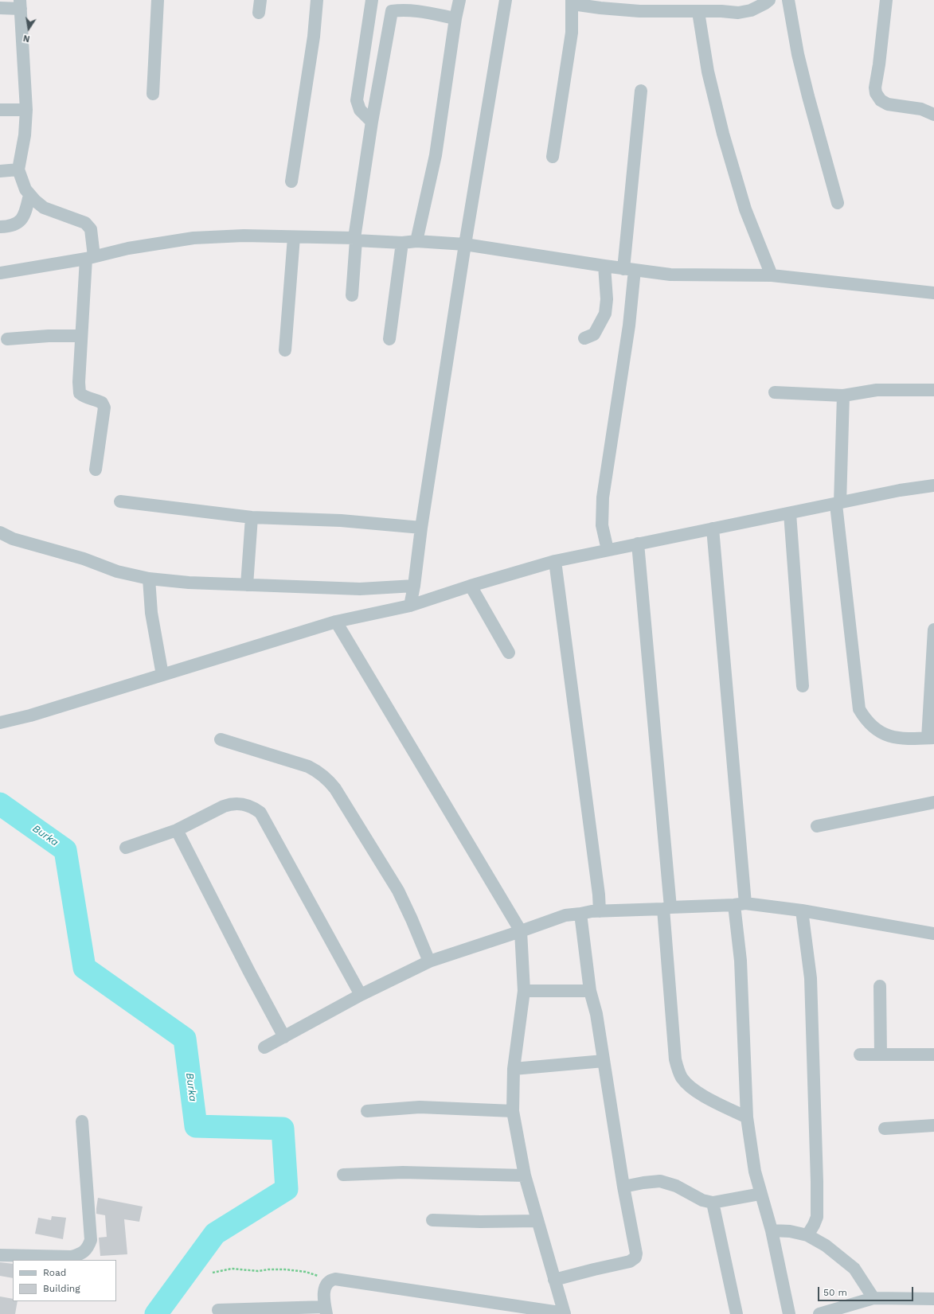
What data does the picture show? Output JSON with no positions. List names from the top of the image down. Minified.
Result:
{"water":["Burka"],"legend":["Road","Building"],"scale_bar":"50 m","north":"bottom"}
